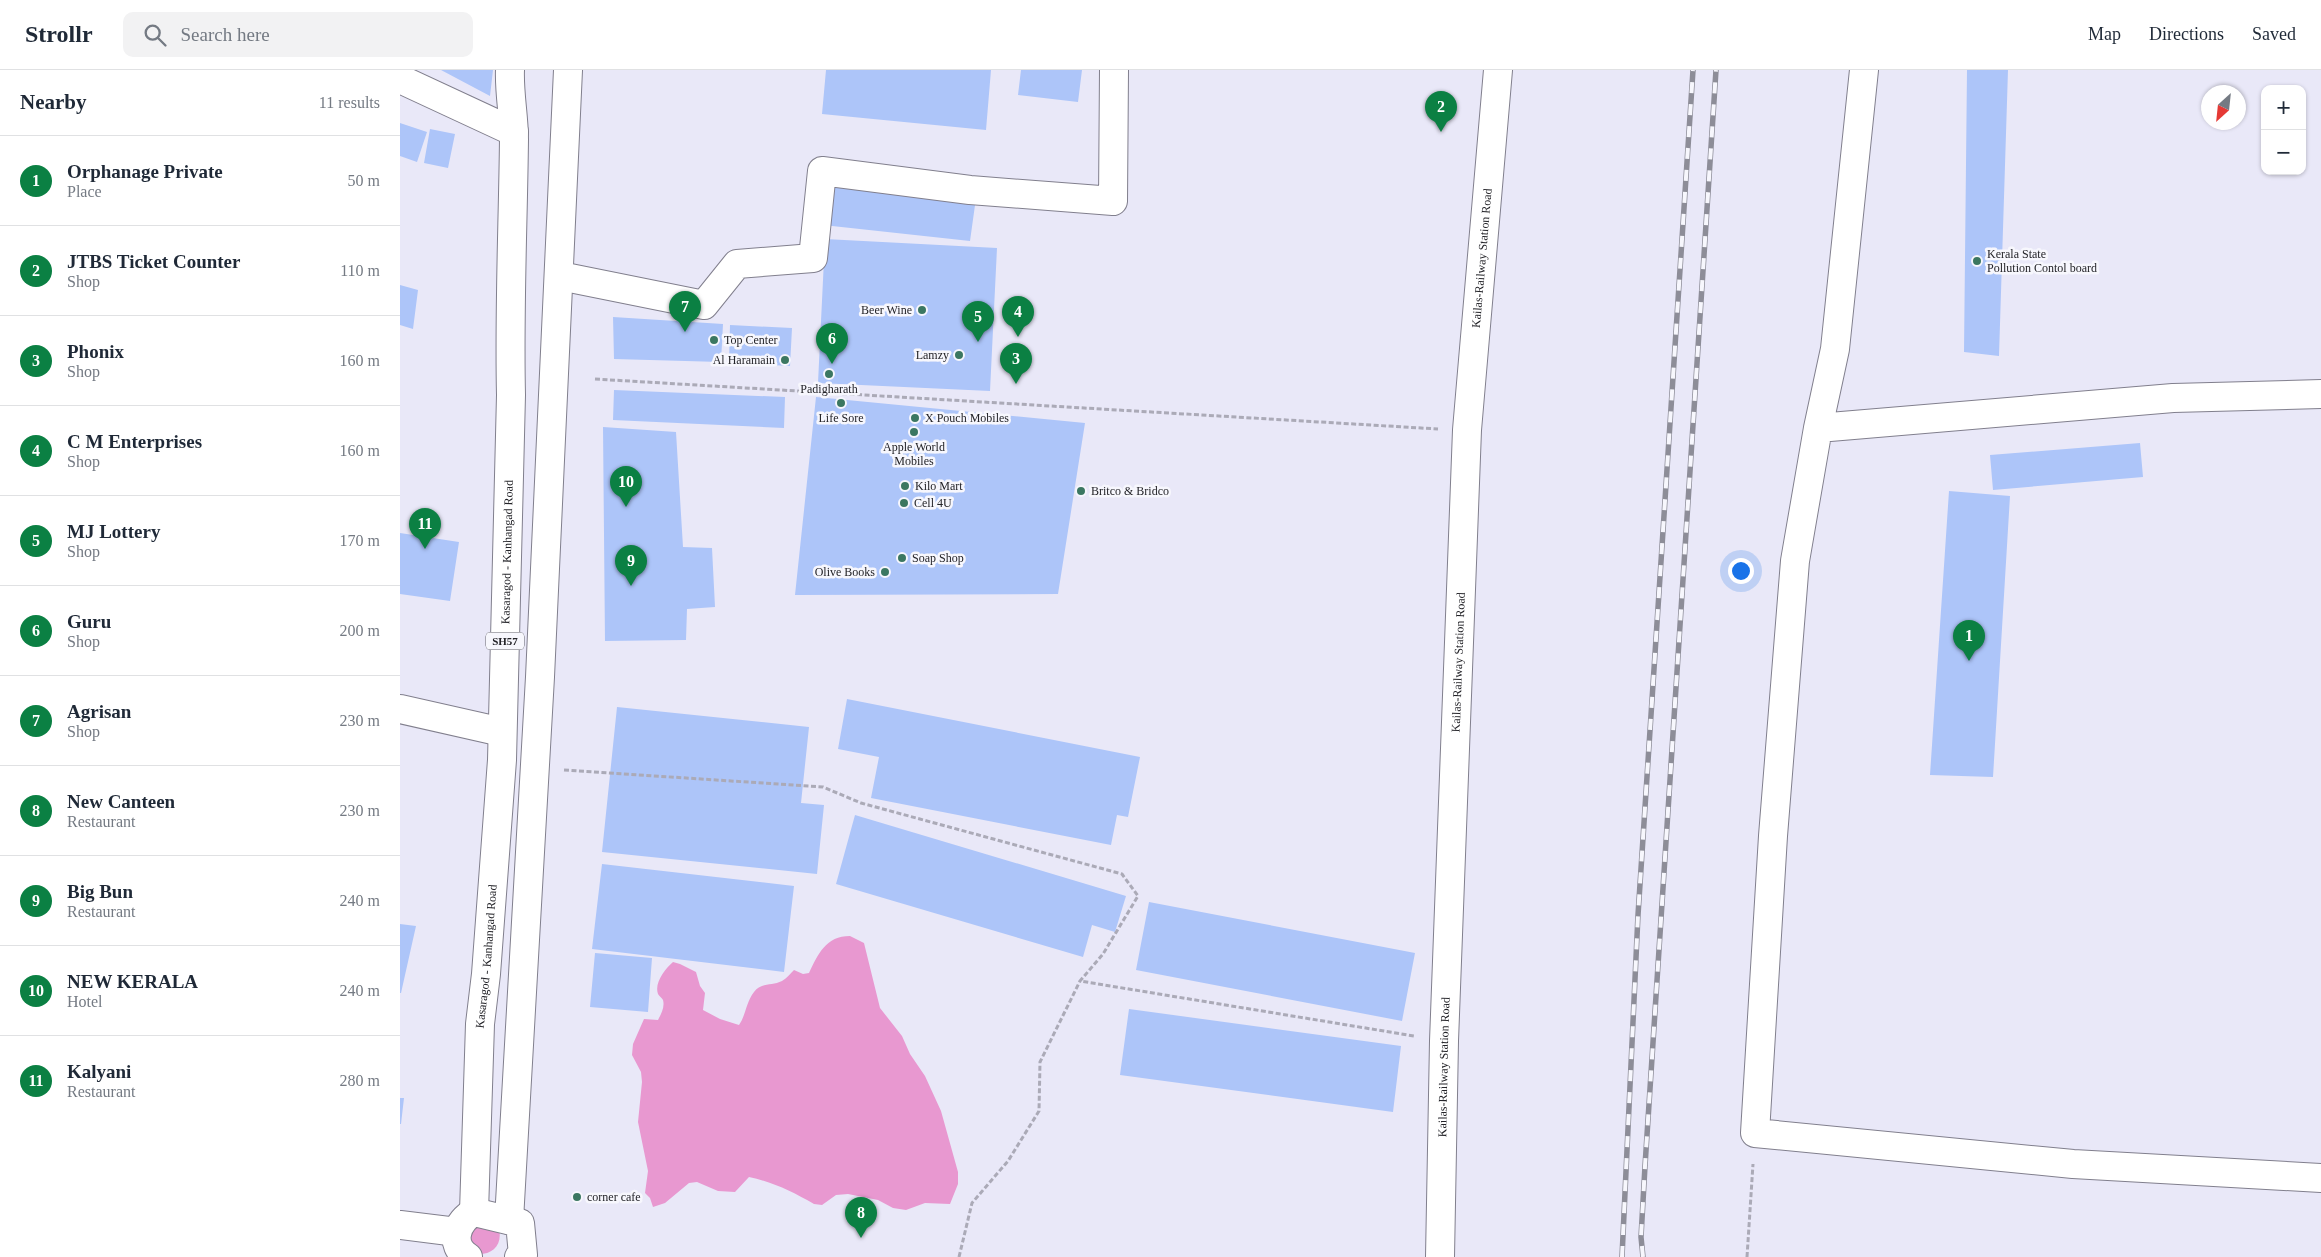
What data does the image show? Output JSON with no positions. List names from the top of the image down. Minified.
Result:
{"streets":{"street":["Kailas-Railway Station Road","Kasaragod - Kanhangad Road","SH57"]},"places":["Kerala State Pollution Contol board","Beer Wine","Top Center","Lamzy","Al Haramain","Padigharath","Life Sore","X Pouch Mobiles","Apple World Mobiles","Kilo Mart","Britco & Bridco","Cell 4U","Soap Shop","Olive Books","corner cafe"],"north":"bottom left","page":{"header":"Strollr","search":"Search here","nav":["Map","Directions","Saved"],"heading":["Nearby","11 results"],"map_buttons":["+","−"],"pins":["2","7","4","5","6","3","10","11","9","1","8"],"list":[{"mark":"1","name":"Orphanage Private","note":"Place","value":"50 m"},{"mark":"2","name":"JTBS Ticket Counter","note":"Shop","value":"110 m"},{"mark":"3","name":"Phonix","note":"Shop","value":"160 m"},{"mark":"4","name":"C M Enterprises","note":"Shop","value":"160 m"},{"mark":"5","name":"MJ Lottery","note":"Shop","value":"170 m"},{"mark":"6","name":"Guru","note":"Shop","value":"200 m"},{"mark":"7","name":"Agrisan","note":"Shop","value":"230 m"},{"mark":"8","name":"New Canteen","note":"Restaurant","value":"230 m"},{"mark":"9","name":"Big Bun","note":"Restaurant","value":"240 m"},{"mark":"10","name":"NEW KERALA","note":"Hotel","value":"240 m"},{"mark":"11","name":"Kalyani","note":"Restaurant","value":"280 m"}]}}
